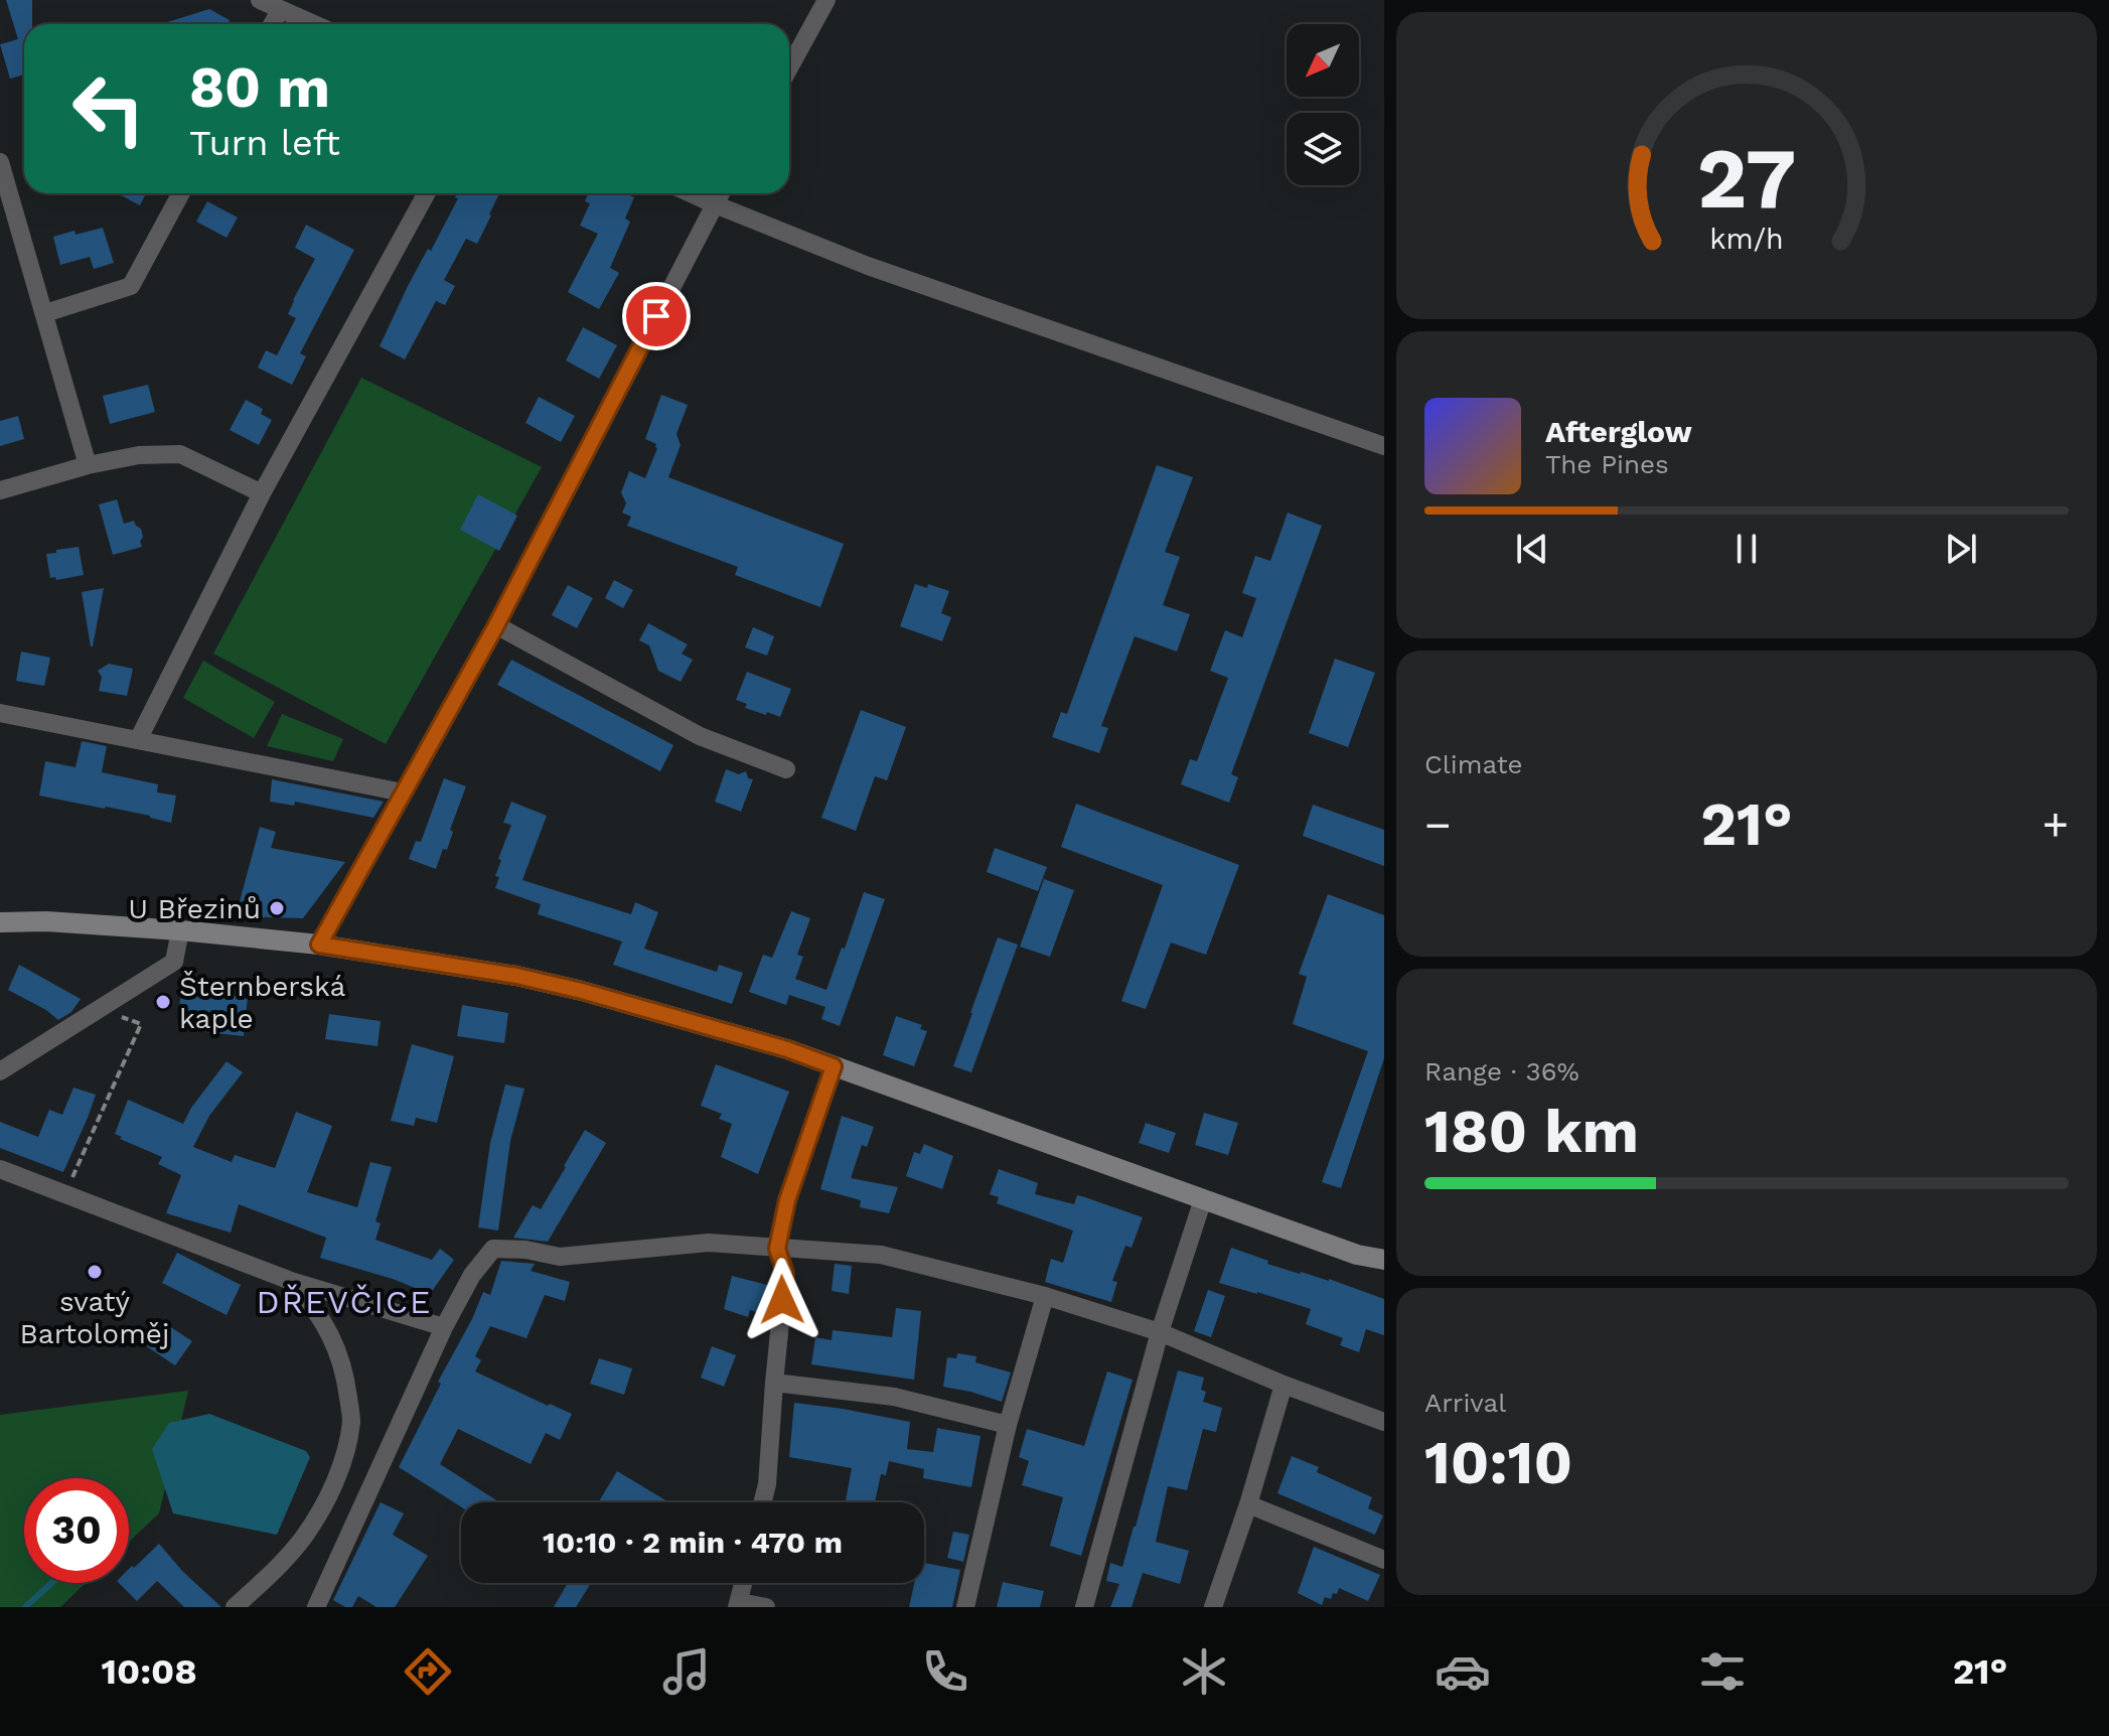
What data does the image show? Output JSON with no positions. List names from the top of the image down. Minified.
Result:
{"districts":["DŘEVČICE"],"places":["U Březinů","Šternberská kaple","svatý Bartoloměj"],"north":"bottom left","page":{"turn":["80 m","Turn left"],"song":["Afterglow","The Pines"],"tile":["Climate",["Range · 36%","180 km"],["Arrival","10:10"]],"heat":["−","21°","+"],"limit":"30","trip":"10:10 · 2 min · 470 m","tabs":["10:08","21°"],"gauge":["27","km/h"]}}
